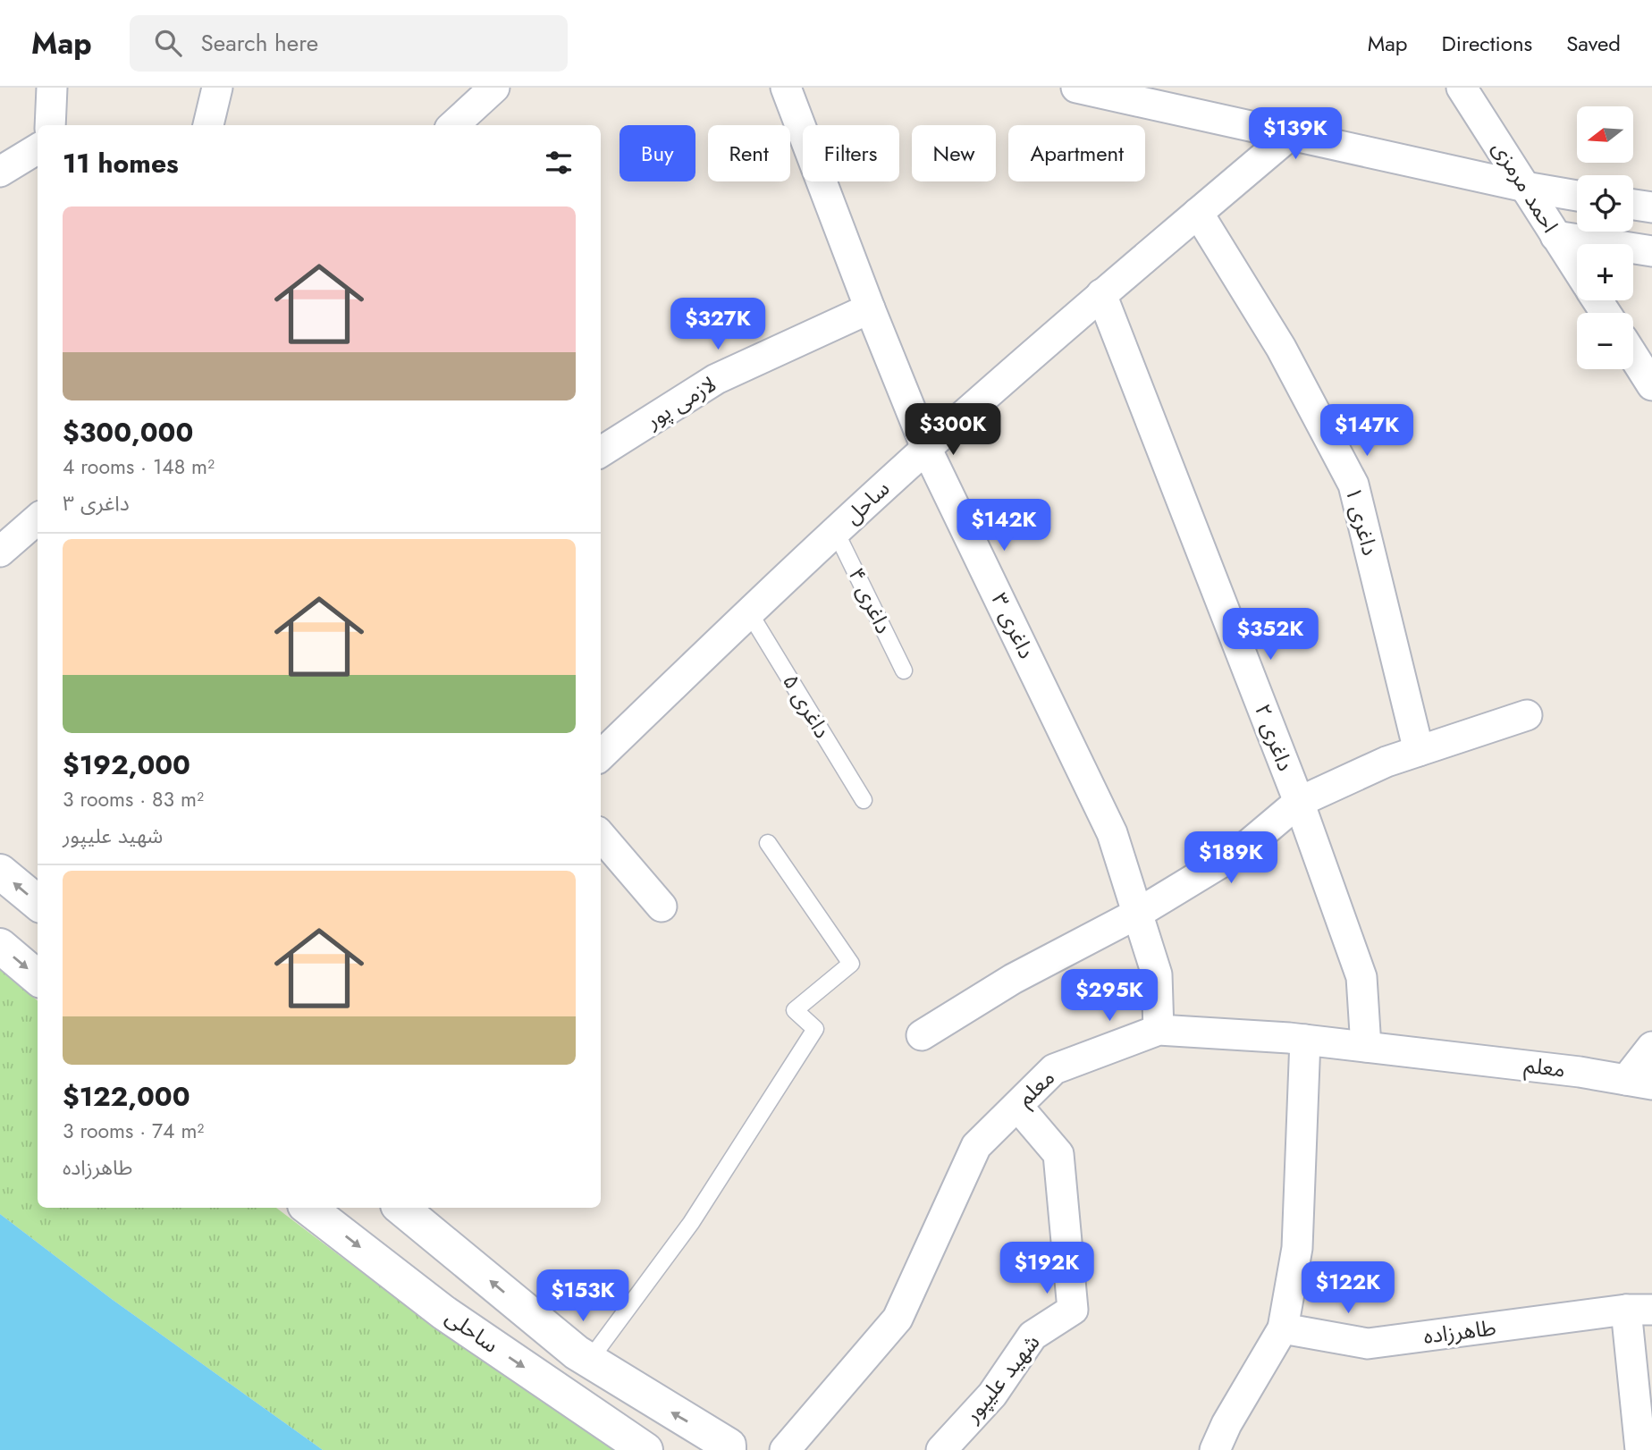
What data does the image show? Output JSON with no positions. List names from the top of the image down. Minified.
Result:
{"streets":{"main road":["ساحلی"],"street":["احمد مرمزی","لازمی پور","ساحل","داغری ۱","داغری ۳","داغری ۲","معلم","طاهرزاده","شهید علیپور"],"lane":["داغری ۴","داغری ۵"]},"crossings":[["لازمی پور","داغری ۳"],["ساحل","داغری ۱"],["ساحل","داغری ۴"],["ساحل","داغری ۳"],["ساحل","داغری ۵"],["ساحل","داغری ۲"],["داغری ۳","معلم"],["داغری ۲","معلم"],["معلم","شهید علیپور"]],"north":"left","page":{"header":"Map","search":"Search here","nav":["Map","Directions","Saved"],"map_buttons":["+","−"],"price":["$139K","$327K","$300K","$147K","$142K","$352K","$189K","$295K","$192K","$122K","$153K"],"chip":["Buy","Rent","Filters","New","Apartment"],"heading":"11 homes","list":[{"name":"$300,000","note":"4 rooms · 148 m² · داغری ۳"},{"name":"$192,000","note":"3 rooms · 83 m² · شهید علیپور"},{"name":"$122,000","note":"3 rooms · 74 m² · طاهرزاده"}]}}
